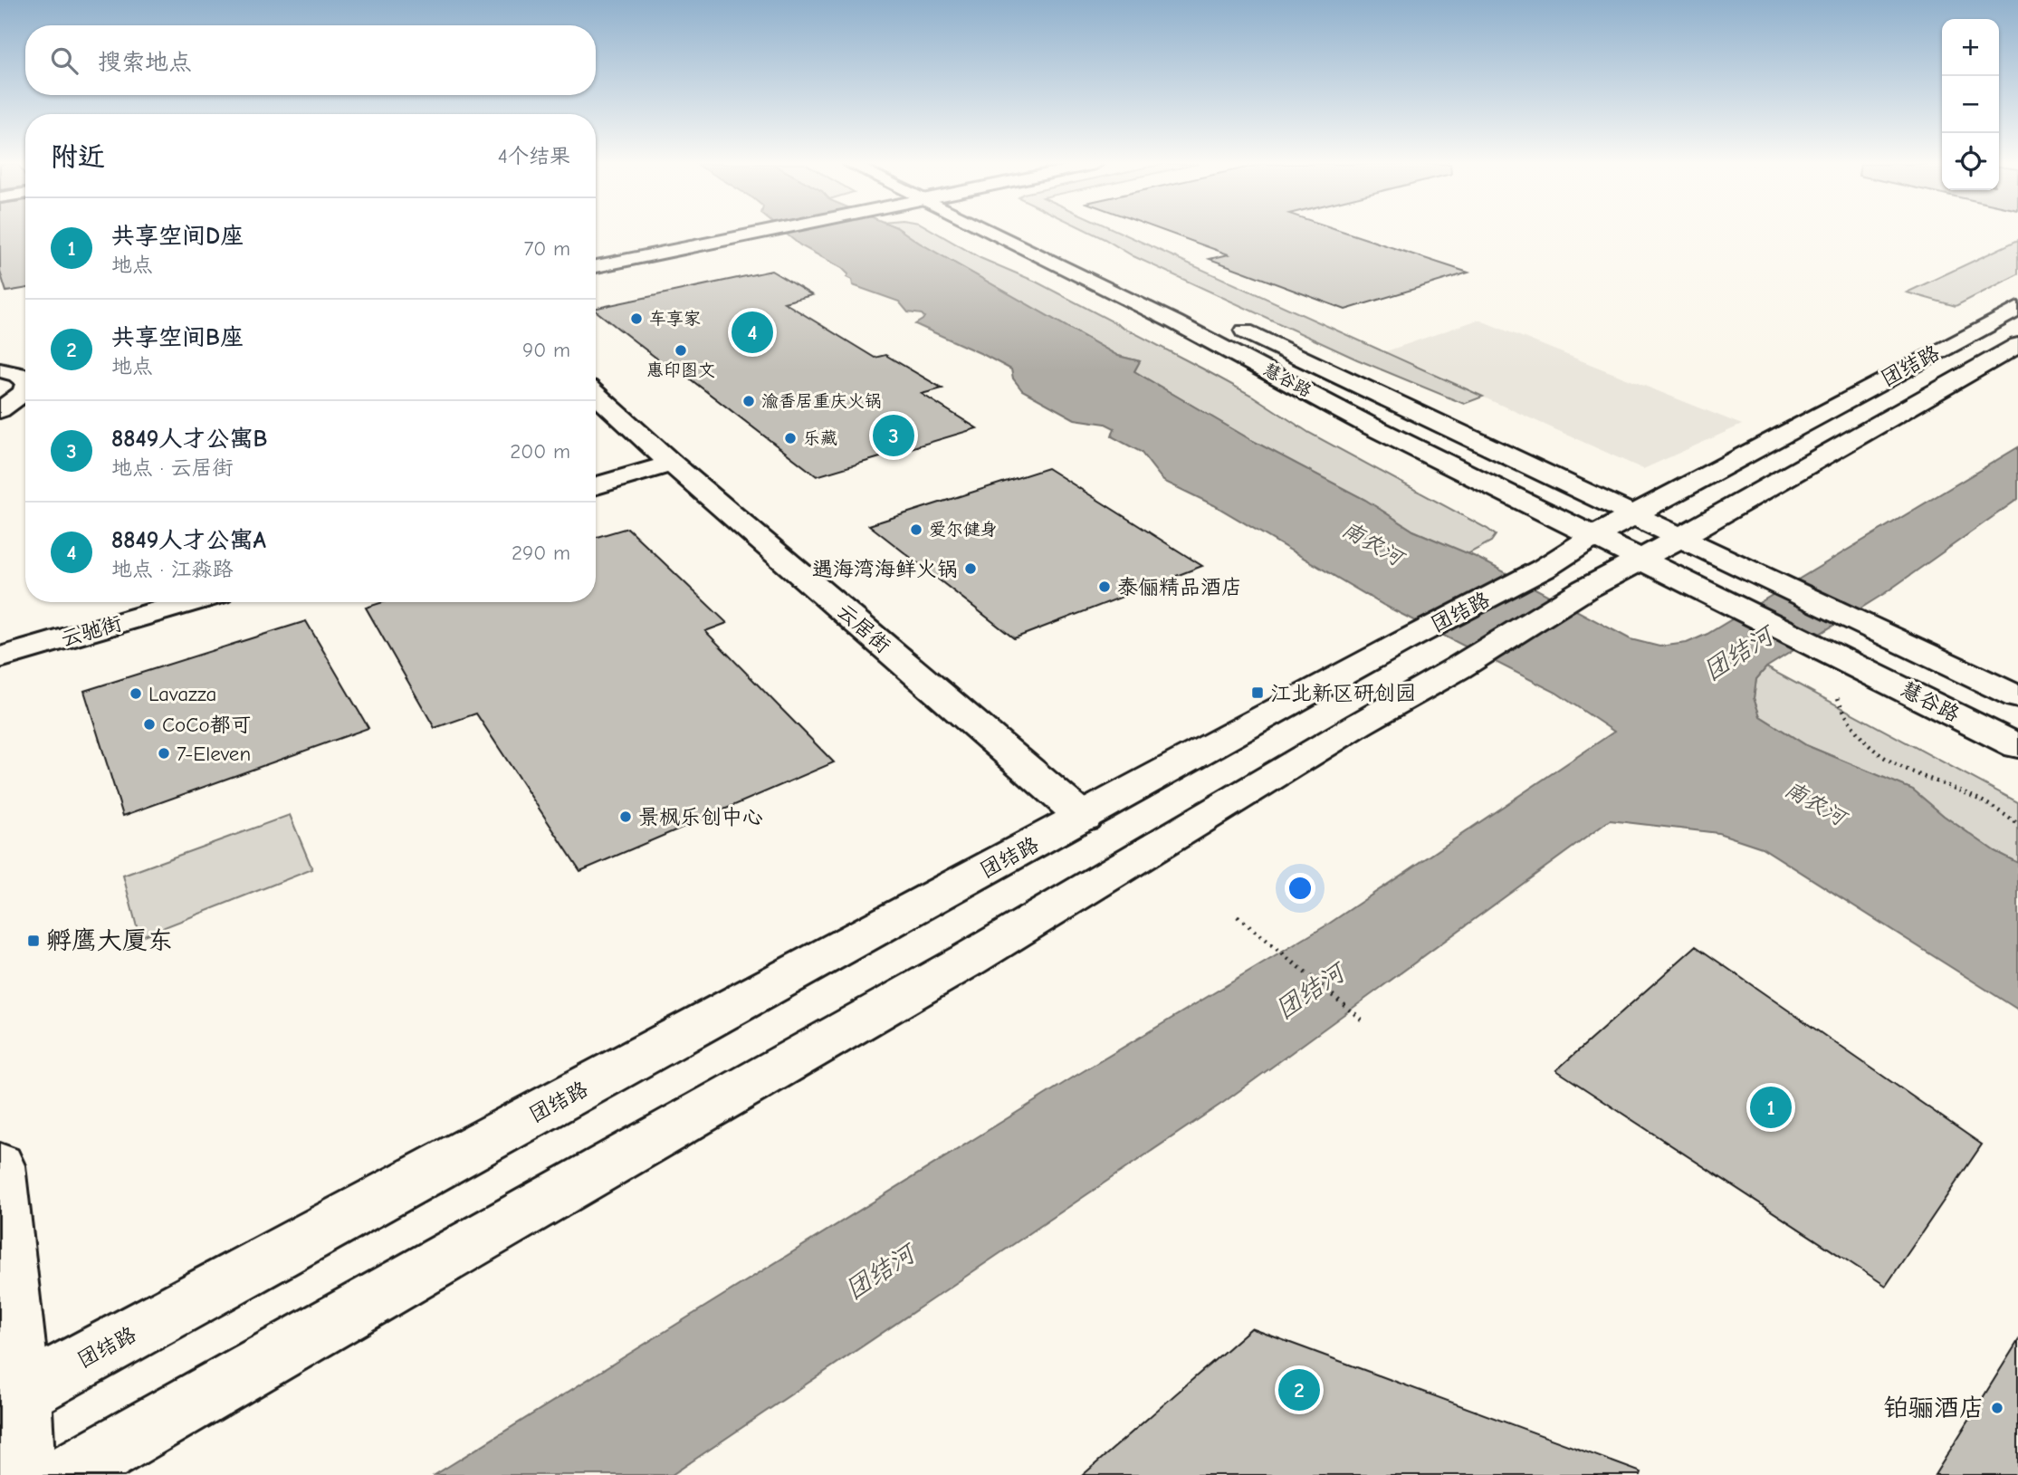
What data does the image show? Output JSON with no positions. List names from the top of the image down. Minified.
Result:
{"streets":{"main road":["团结路","慧谷路","云居街","云驰街"]},"crossings":[["团结路","慧谷路"],["团结路","云居街"]],"water":["南农河","团结河"],"places":{"other":["车享家","惠印图文","渝香居重庆火锅","乐藏","爱尔健身","遇海湾海鲜火锅","泰俪精品酒店","Lavazza","CoCo都可","7-Eleven","景枫乐创中心","铂骊酒店"],"transit":["江北新区研创园","孵鹰大厦东"]},"page":{"map_buttons":["+","−"],"search":"搜索地点","heading":["附近","4个结果"],"list":[{"mark":"1","name":"共享空间D座","note":"地点","value":"70 m"},{"mark":"2","name":"共享空间B座","note":"地点","value":"90 m"},{"mark":"3","name":"8849人才公寓B","note":"地点 · 云居街","value":"200 m"},{"mark":"4","name":"8849人才公寓A","note":"地点 · 江淼路","value":"290 m"}],"pins":["4","3","1","2"]}}
